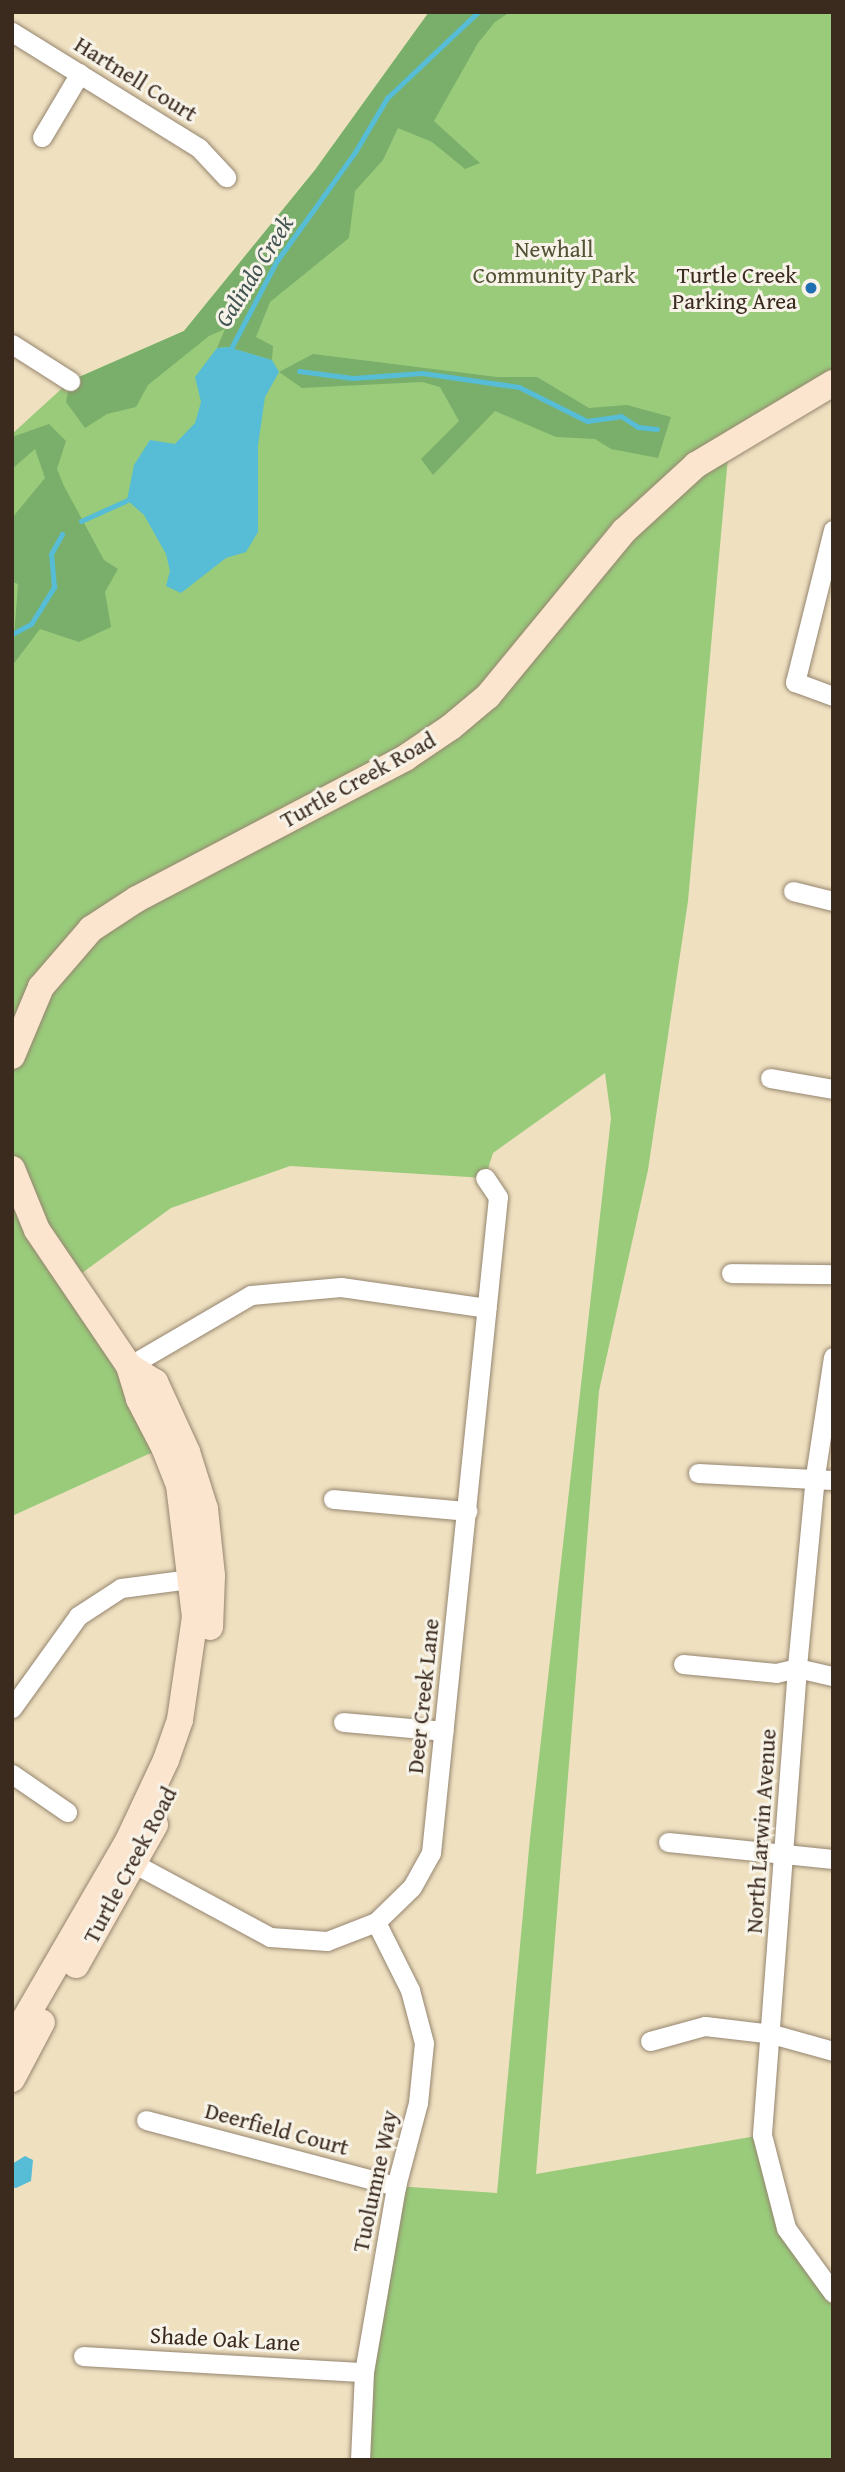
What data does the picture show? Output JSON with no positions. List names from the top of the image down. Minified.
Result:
{"streets":{"street":["Hartnell Court","Turtle Creek Road","Deer Creek Lane","North Larwin Avenue","Deerfield Court","Tuolumne Way","Shade Oak Lane"]},"crossings":[["Turtle Creek Road","Deer Creek Lane"],["Deer Creek Lane","Tuolumne Way"],["Deerfield Court","Tuolumne Way"],["Tuolumne Way","Shade Oak Lane"]],"water":["Galindo Creek"],"parks":["Newhall Community Park"],"places":["Turtle Creek Parking Area"]}
